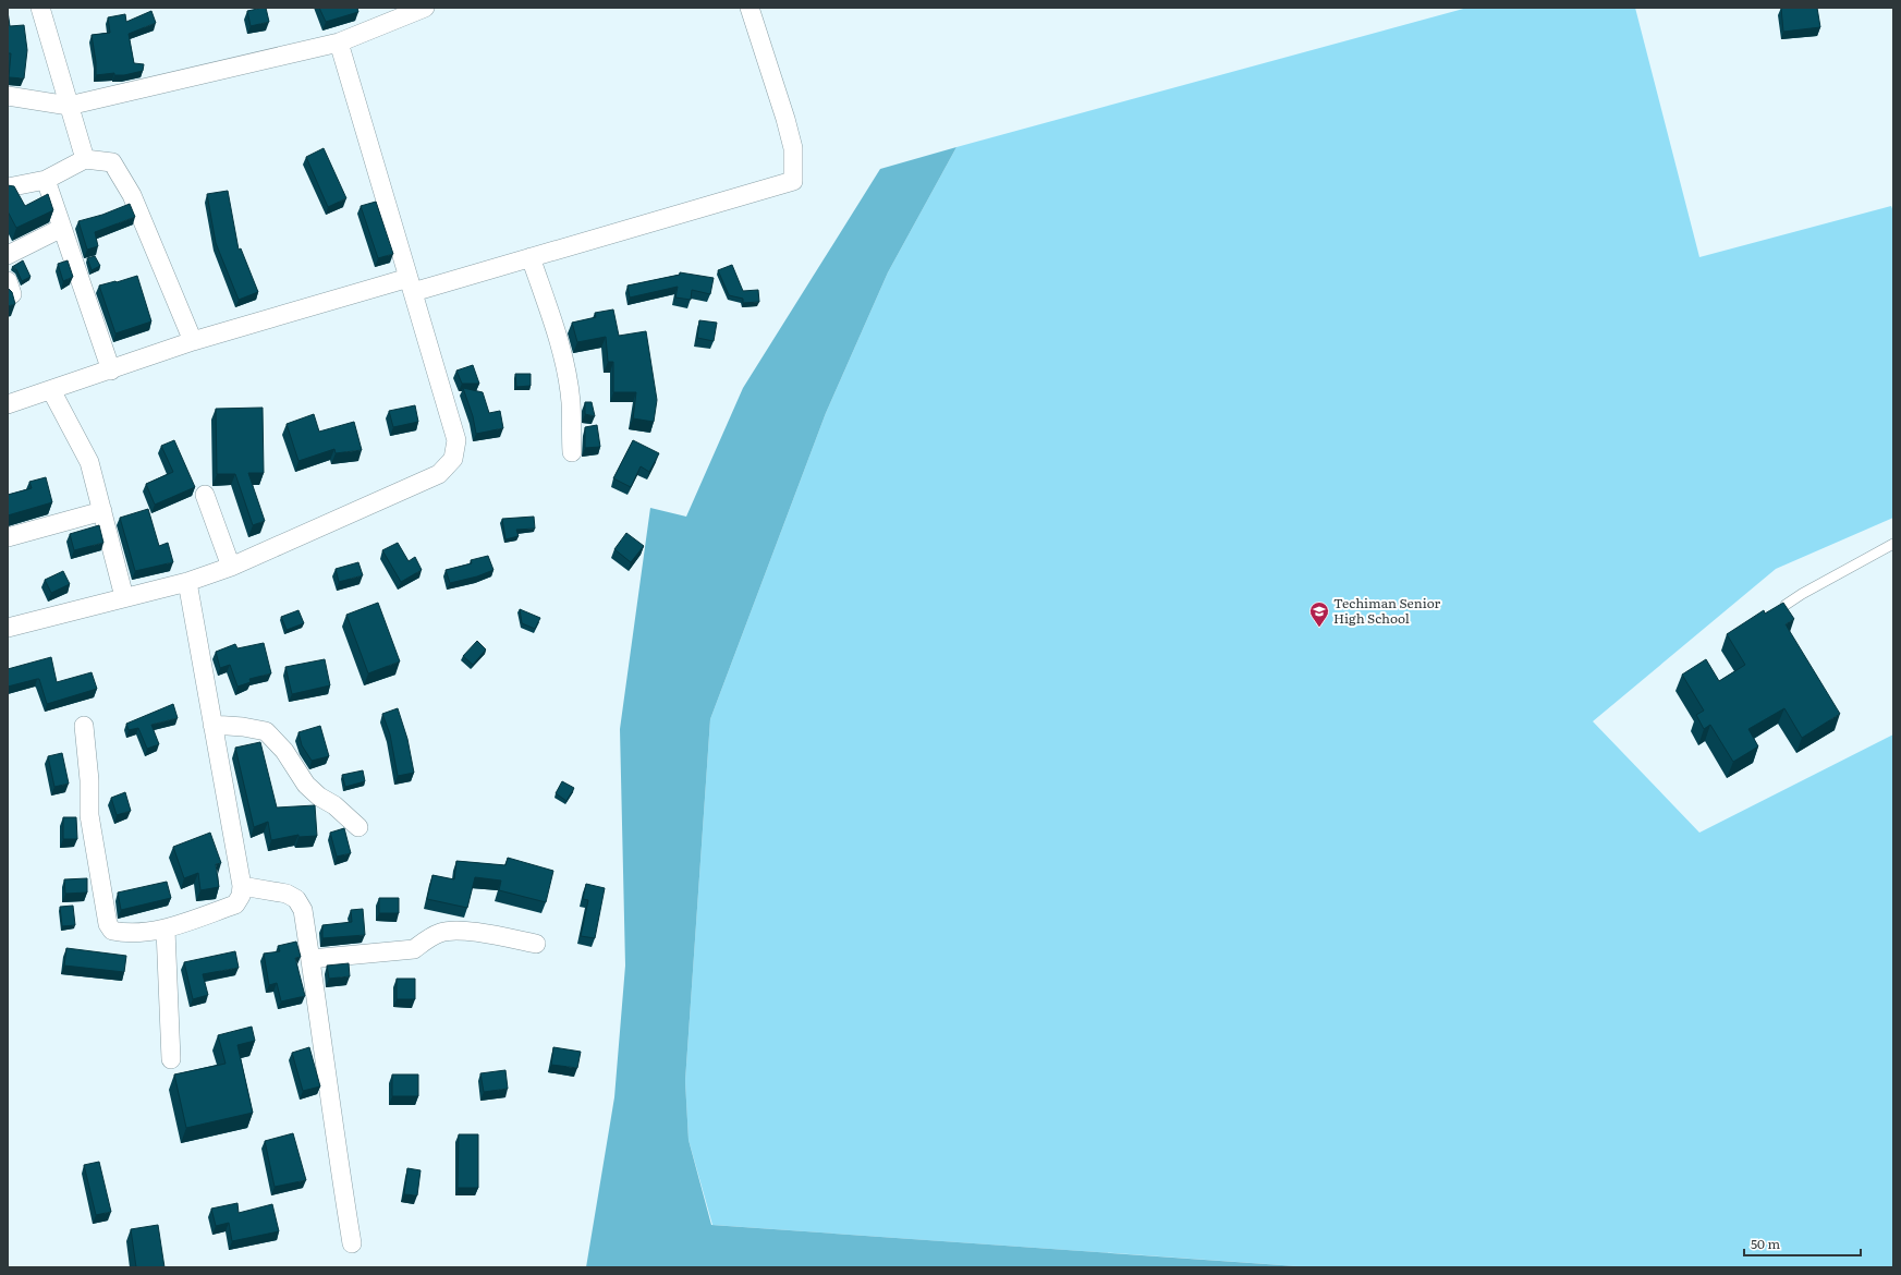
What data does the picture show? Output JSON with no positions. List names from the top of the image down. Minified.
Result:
{"places":{"school or university":["Techiman Senior High School"]},"scale_bar":"50 m"}
